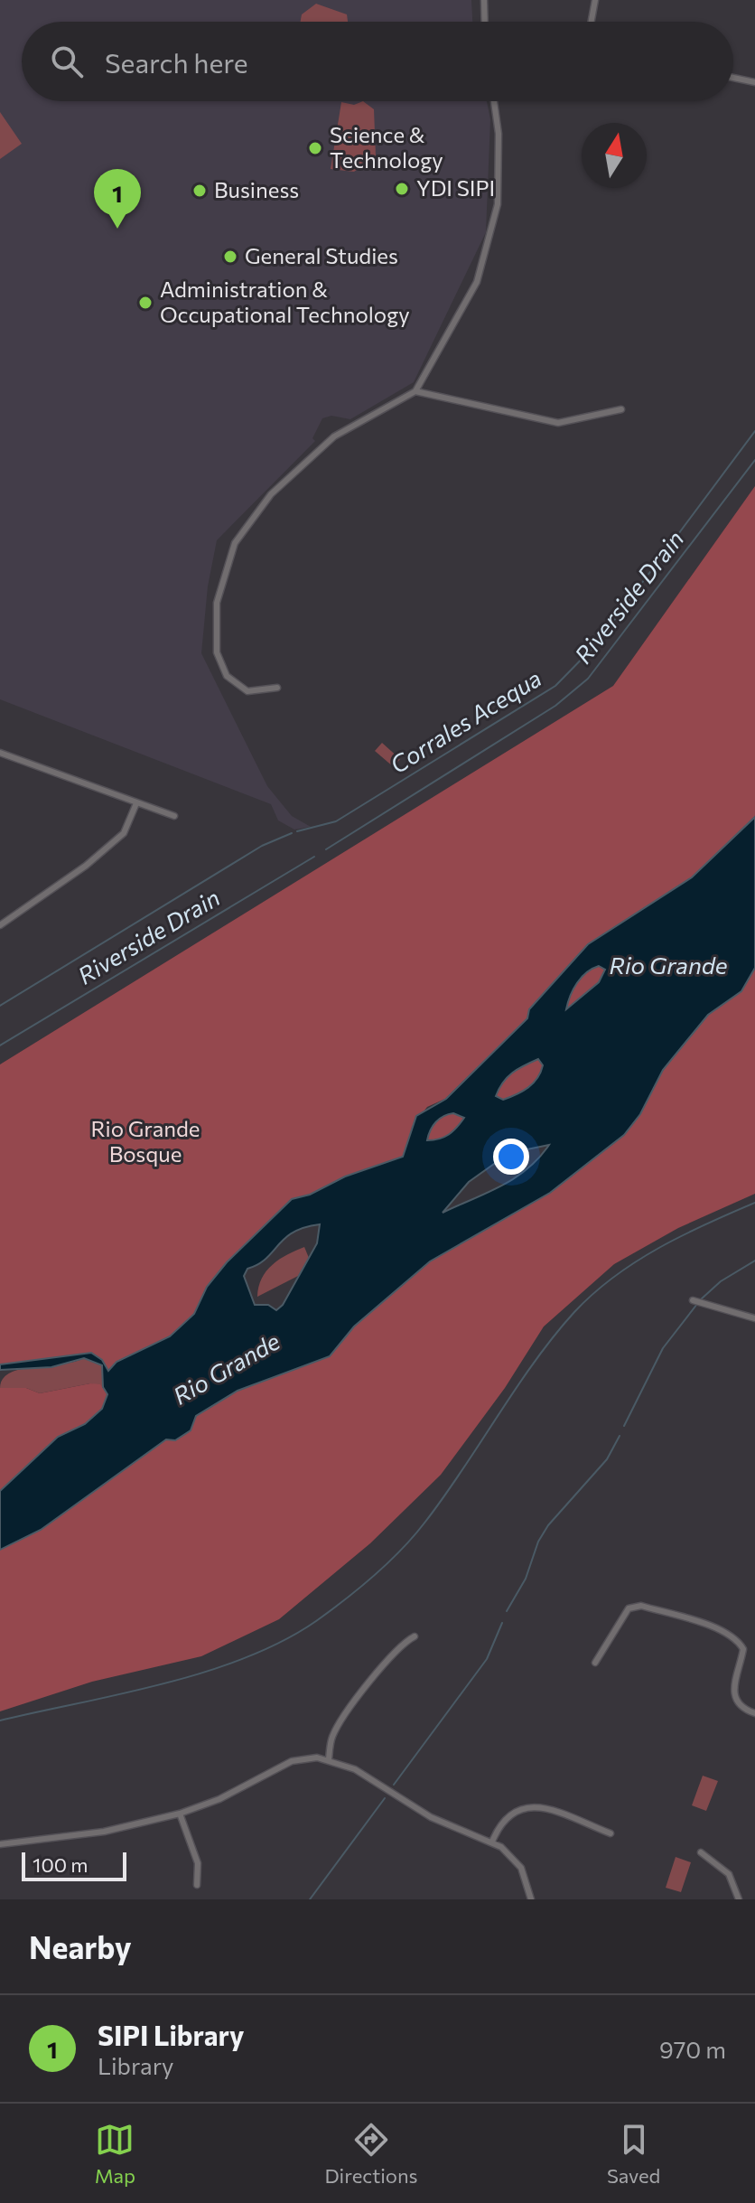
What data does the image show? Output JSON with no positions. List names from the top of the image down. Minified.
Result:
{"water":["Riverside Drain","Corrales Acequa","Rio Grande"],"parks":["Rio Grande Bosque"],"places":["Science & Technology","YDI SIPI","Business","General Studies","Administration & Occupational Technology"],"scale_bar":"100 m","north":"top","page":{"search":"Search here","pins":"1","scale":"100 m","heading":"Nearby","list":[{"mark":"1","name":"SIPI Library","note":"Library","value":"970 m"}],"nav":["Map","Directions","Saved"]}}
